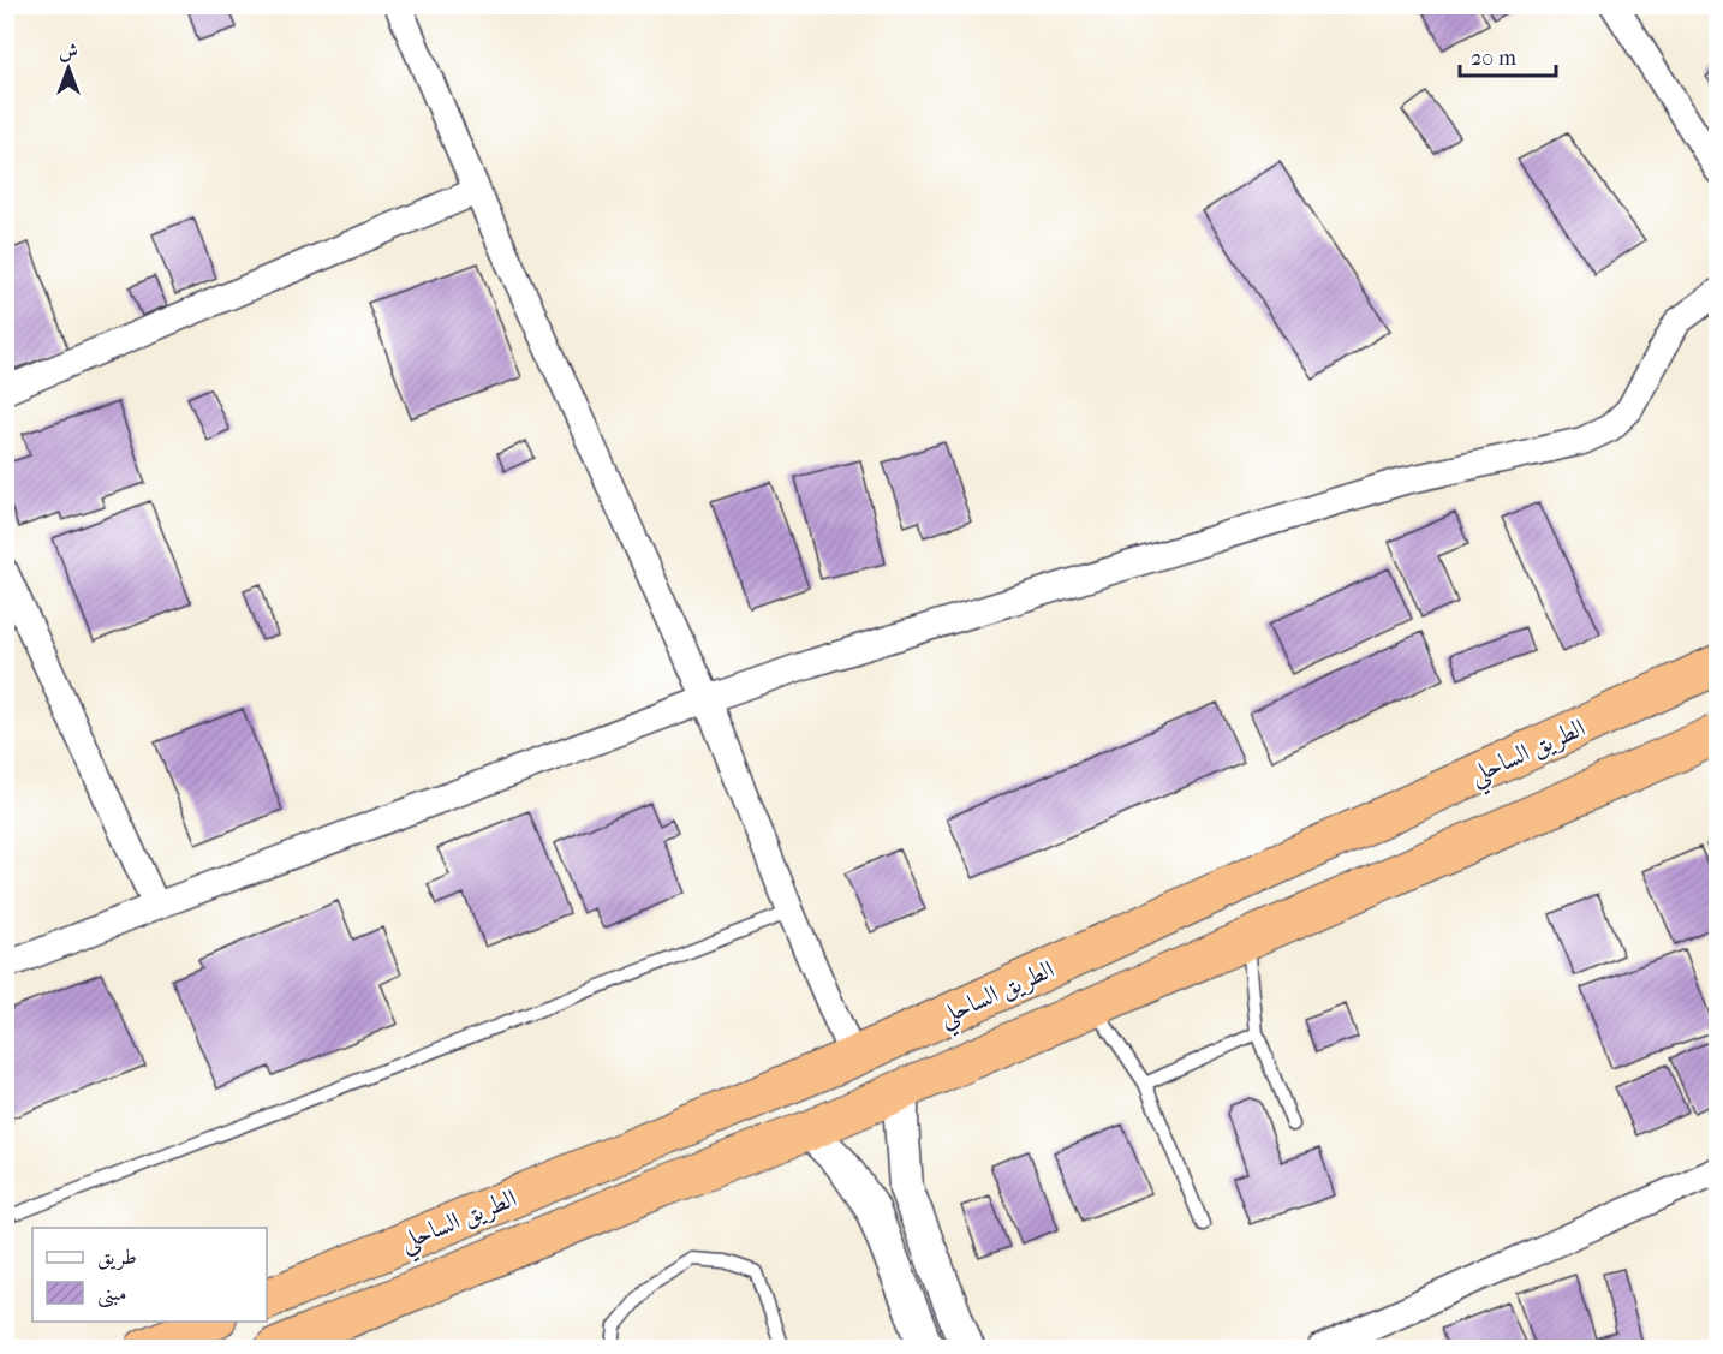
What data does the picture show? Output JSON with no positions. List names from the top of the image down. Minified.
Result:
{"streets":{"highway":["الطريق الساحلي"]},"legend":["طريق","مبنى"],"scale_bar":"20 m","north":"top"}
